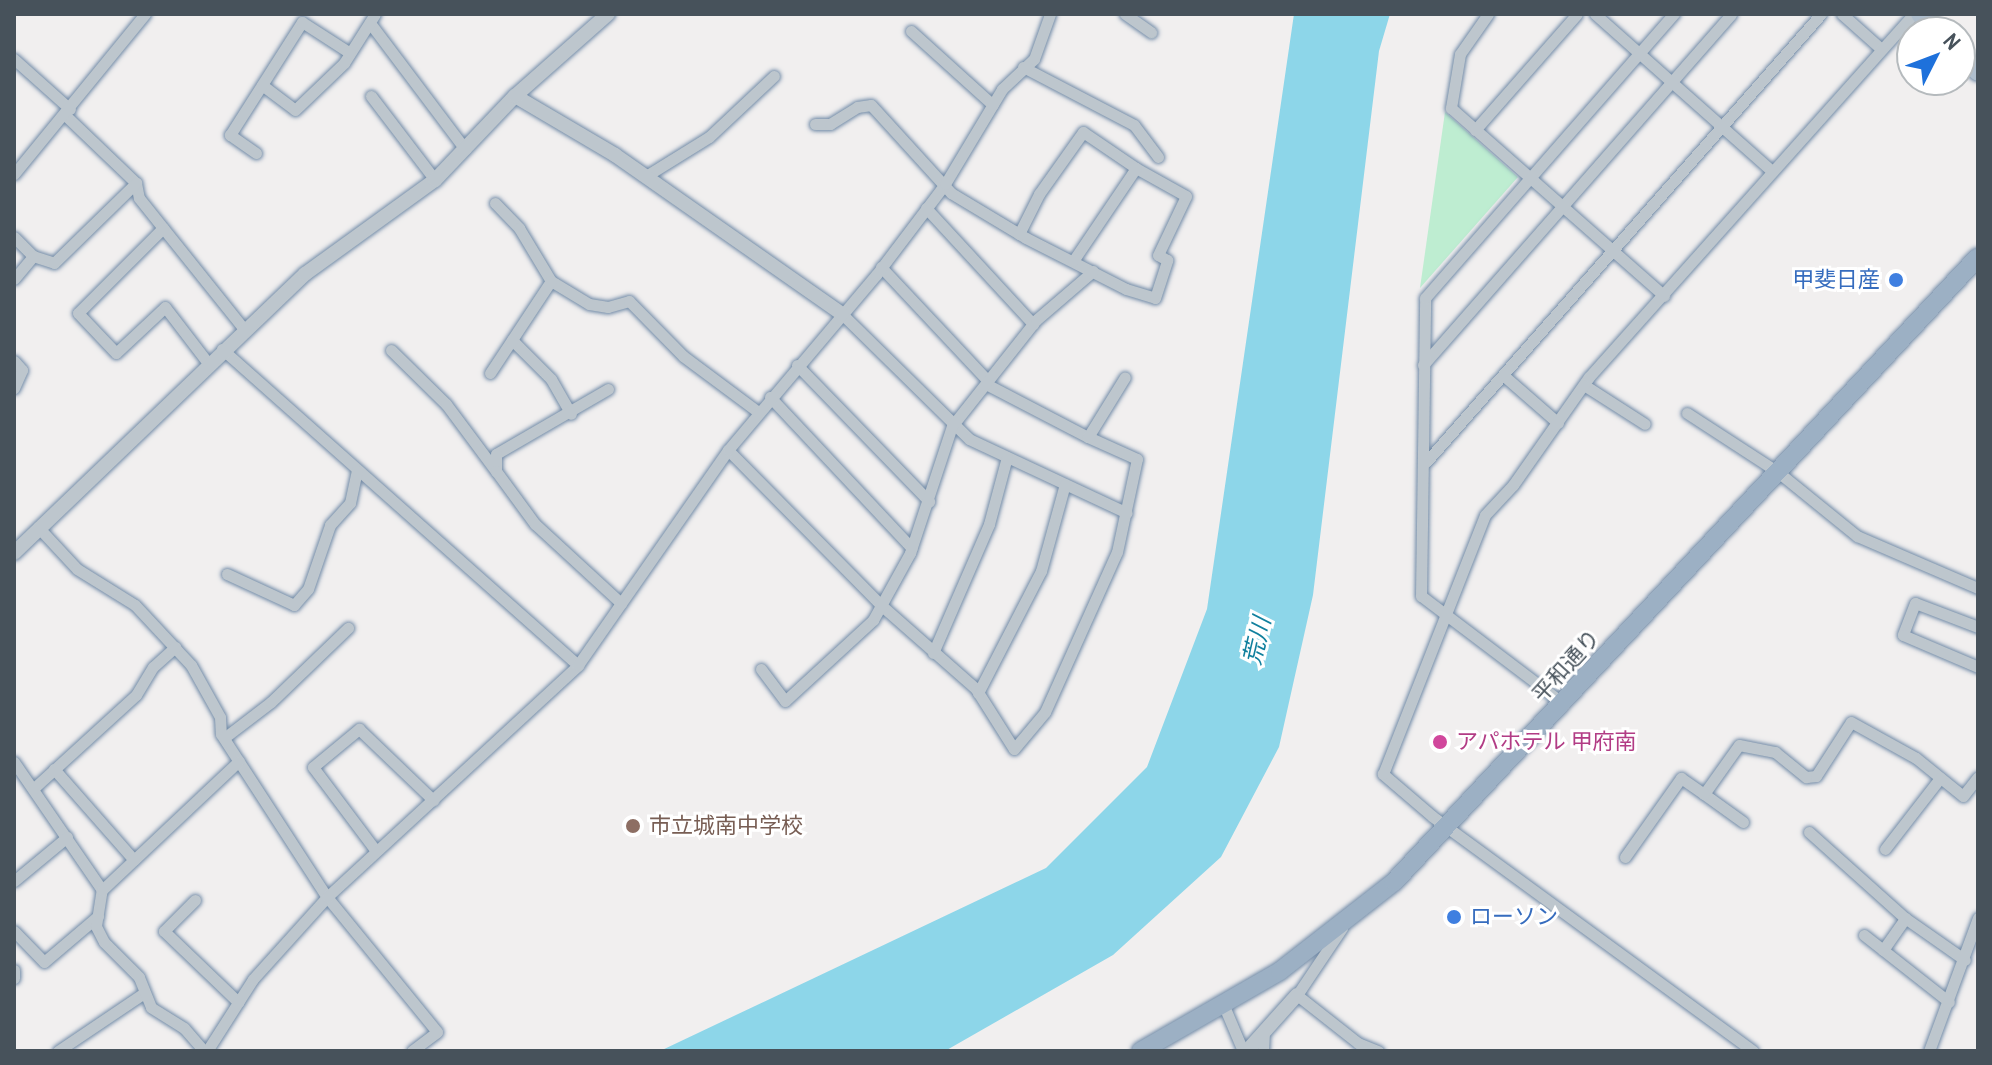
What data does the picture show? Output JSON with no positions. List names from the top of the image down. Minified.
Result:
{"streets":{"highway":["平和通り"]},"water":["荒川"],"places":["甲斐日産","アパホテル 甲府南","市立城南中学校","ローソン"],"north":"top right"}
